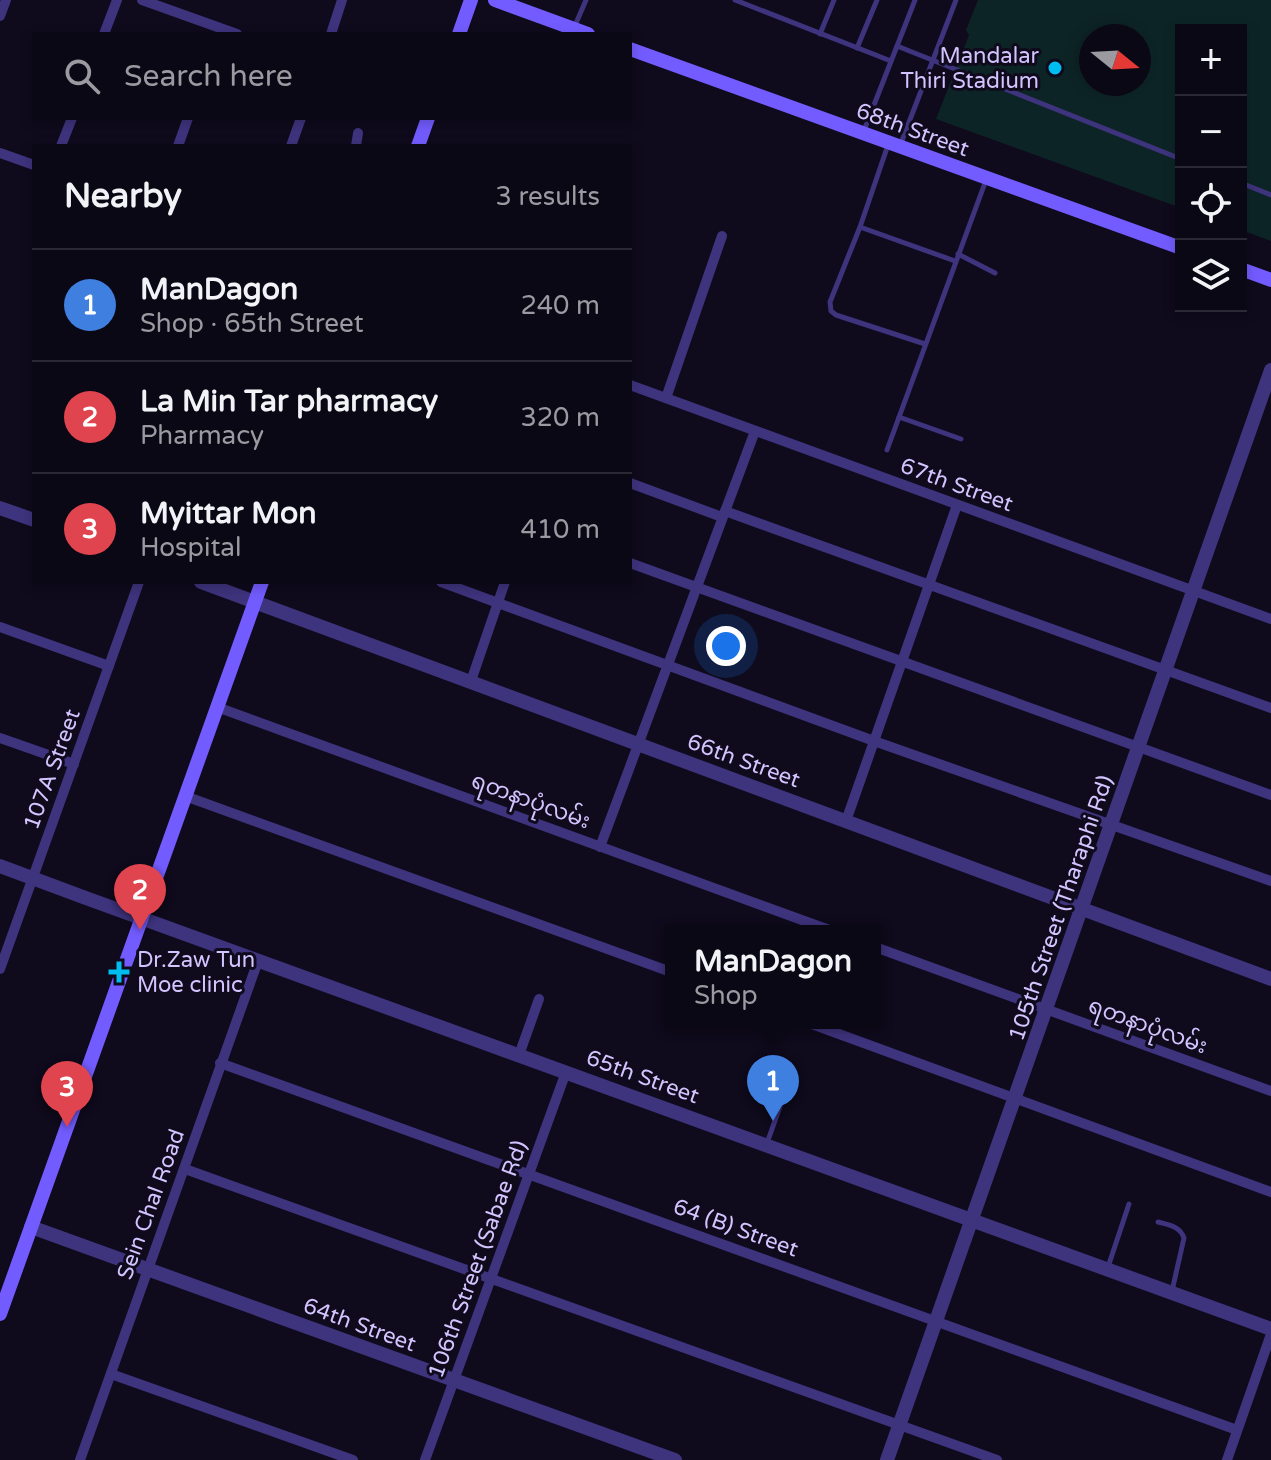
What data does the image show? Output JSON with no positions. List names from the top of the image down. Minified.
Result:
{"streets":{"main road":["68th Street"],"street":["67th Street","66th Street","107A Street","ရတနာပုံလမ်း","105th Street (Tharaphi Rd)","65th Street","Sein Chal Road","64 (B) Street","106th Street (Sabae Rd)","64th Street"]},"crossings":[["67th Street","105th Street (Tharaphi Rd)"],["66th Street","105th Street (Tharaphi Rd)"],["107A Street","65th Street"],["ရတနာပုံလမ်း","105th Street (Tharaphi Rd)"],["105th Street (Tharaphi Rd)","65th Street"],["105th Street (Tharaphi Rd)","64 (B) Street"],["65th Street","Sein Chal Road"],["65th Street","106th Street (Sabae Rd)"],["Sein Chal Road","64 (B) Street"],["Sein Chal Road","64th Street"],["64 (B) Street","106th Street (Sabae Rd)"],["106th Street (Sabae Rd)","64th Street"]],"places":{"other":["Mandalar Thiri Stadium"],"health":["Dr.Zaw Tun Moe clinic"]},"north":"right","page":{"map_buttons":["+","−"],"search":"Search here","heading":["Nearby","3 results"],"list":[{"mark":"1","name":"ManDagon","note":"Shop · 65th Street","value":"240 m"},{"mark":"2","name":"La Min Tar pharmacy","note":"Pharmacy","value":"320 m"},{"mark":"3","name":"Myittar Mon","note":"Hospital","value":"410 m"}],"pins":["2","1","3"],"popup":["ManDagon","Shop"]}}
